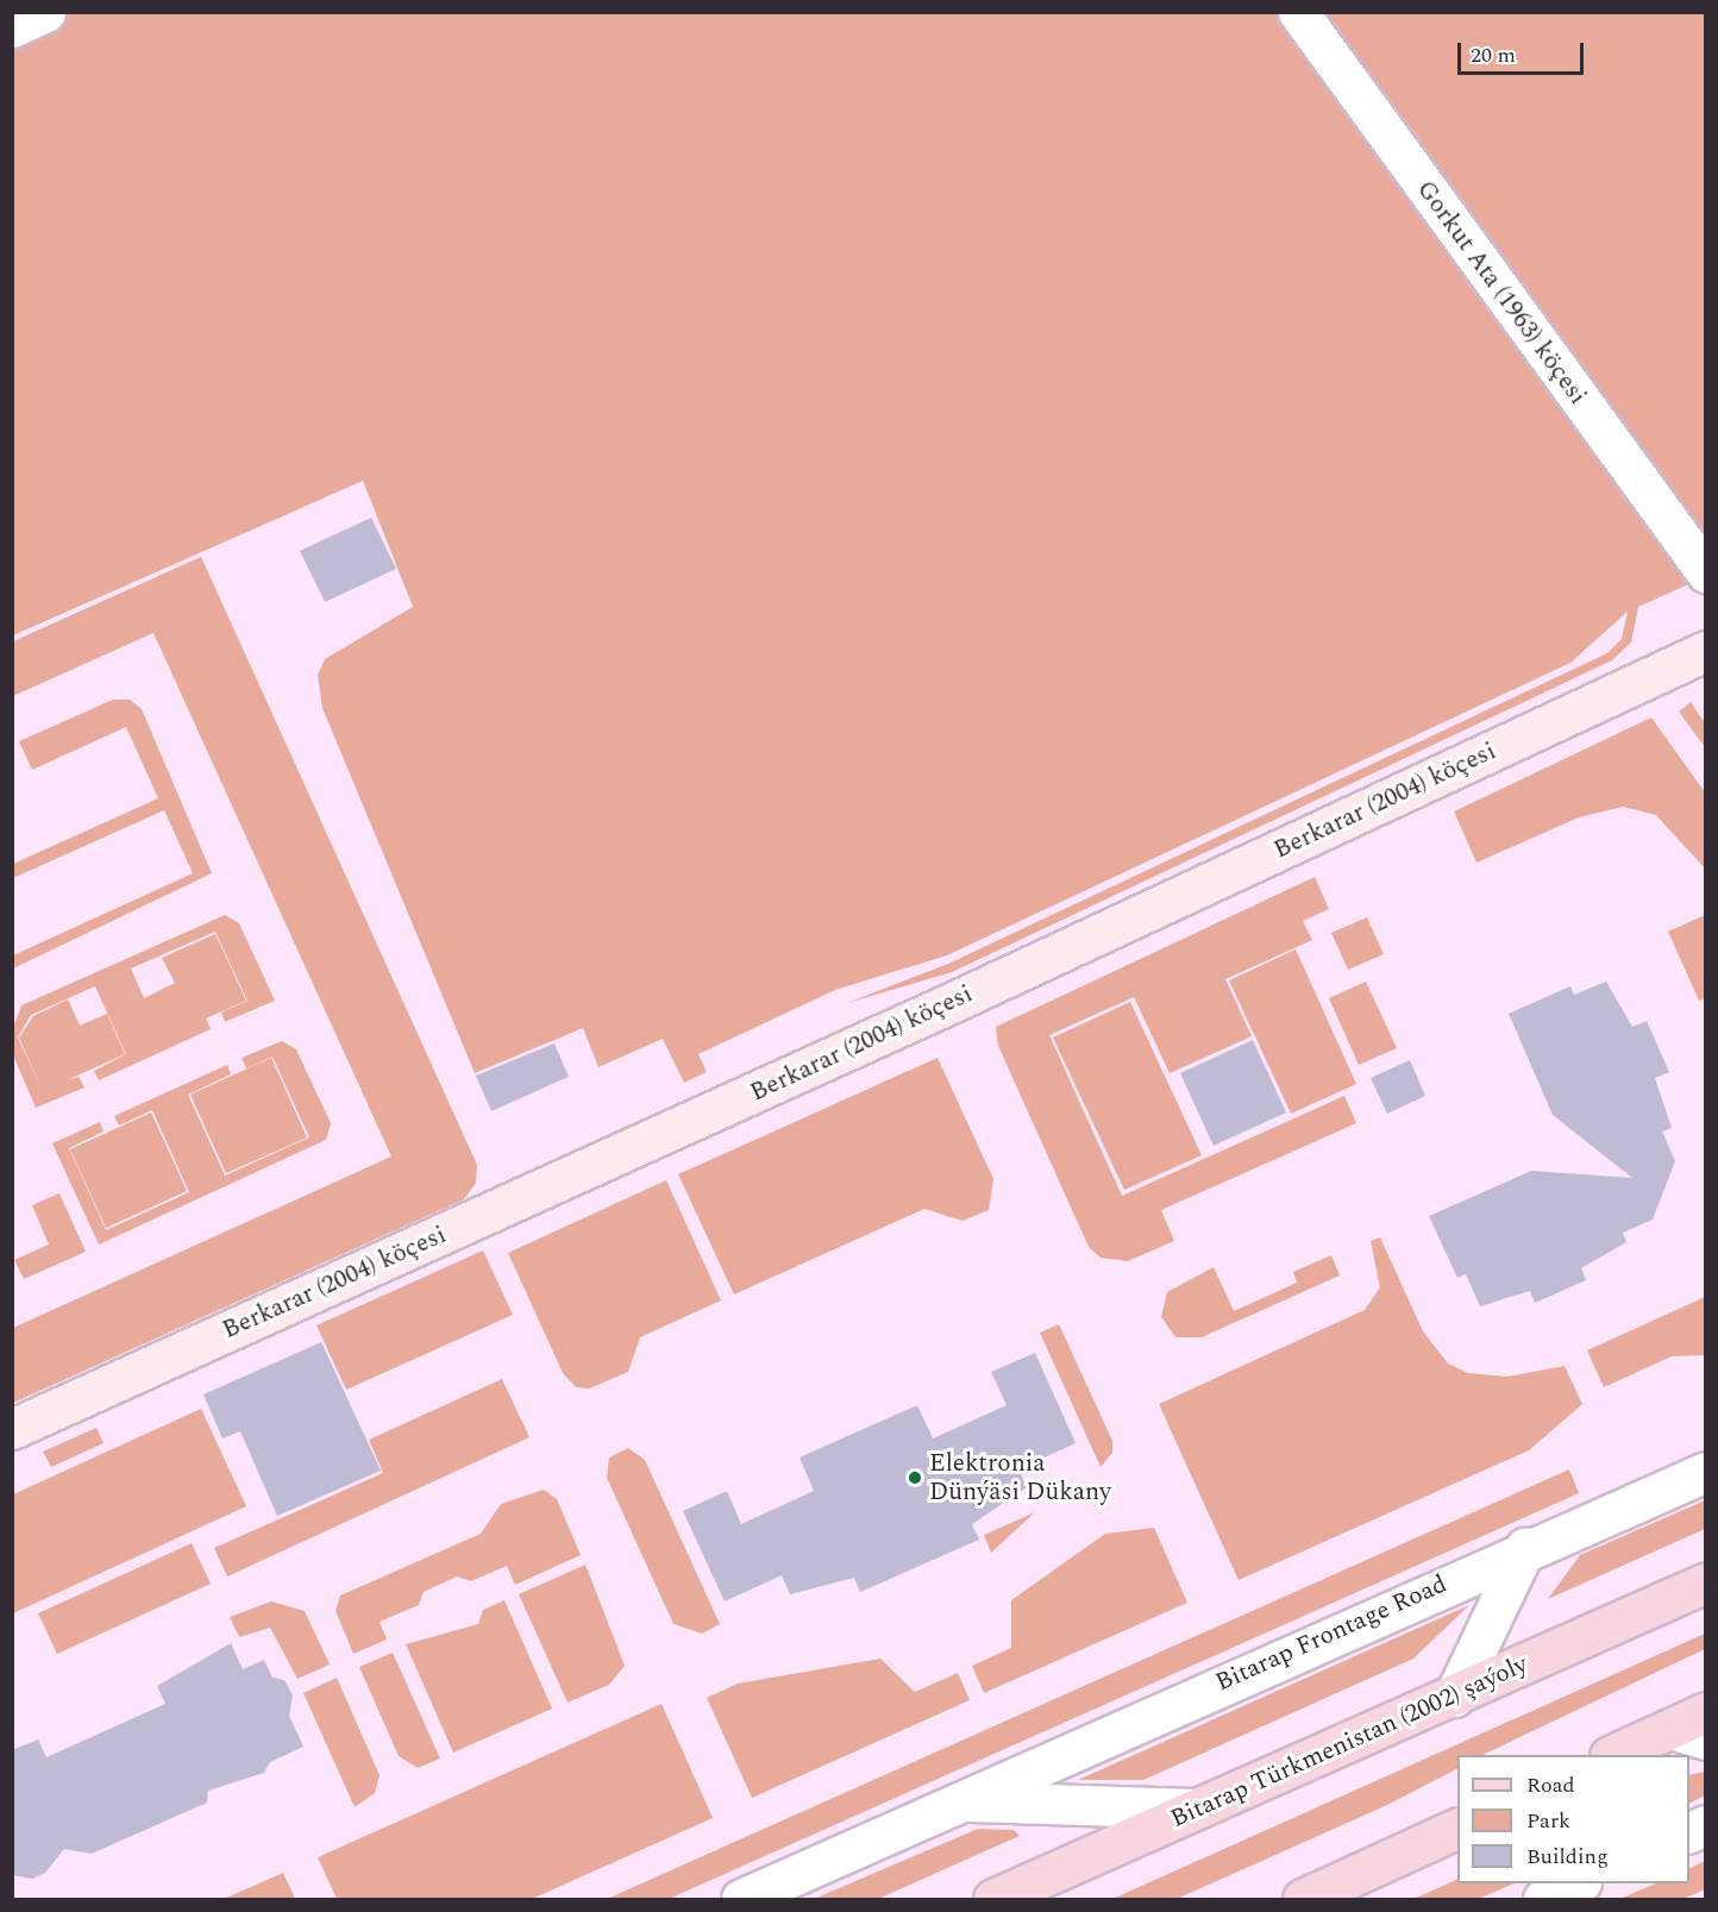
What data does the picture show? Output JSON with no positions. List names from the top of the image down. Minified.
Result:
{"streets":{"main road":["Bitarap Türkmenistan (2002) şaýoly"],"street":["Gorkut Ata (1963) köçesi","Berkarar (2004) köçesi","Bitarap Frontage Road"]},"crossings":[["Bitarap Frontage Road","Bitarap Türkmenistan (2002) şaýoly"]],"places":["Elektronia Dünýäsi Dükany"],"legend":["Road","Park","Building"],"scale_bar":"20 m"}
